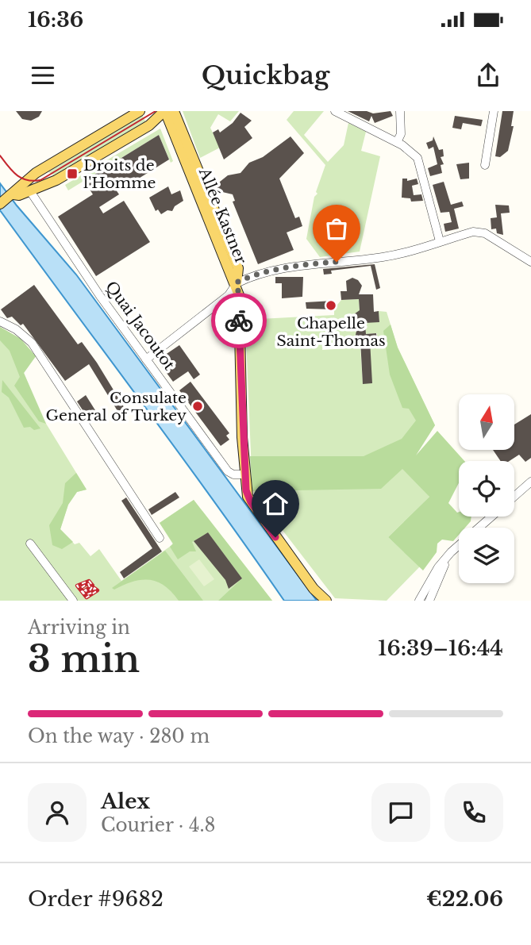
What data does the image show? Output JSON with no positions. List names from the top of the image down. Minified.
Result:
{"streets":{"main road":["Allée Kastner"],"street":["Quai Jacoutot"]},"crossings":[["Allée Kastner","Quai Jacoutot"]],"places":{"transit":["Droits de l'Homme"],"other":["Chapelle Saint-Thomas","Consulate General of Turkey"]},"north":"top","page":{"status":"16:36","header":"Quickbag","heading":["3 min","Arriving in","16:39–16:44"],"panel":["Alex","Courier · 4.8","Order #9682","€22.06"],"bar":"On the way · 280 m"}}
